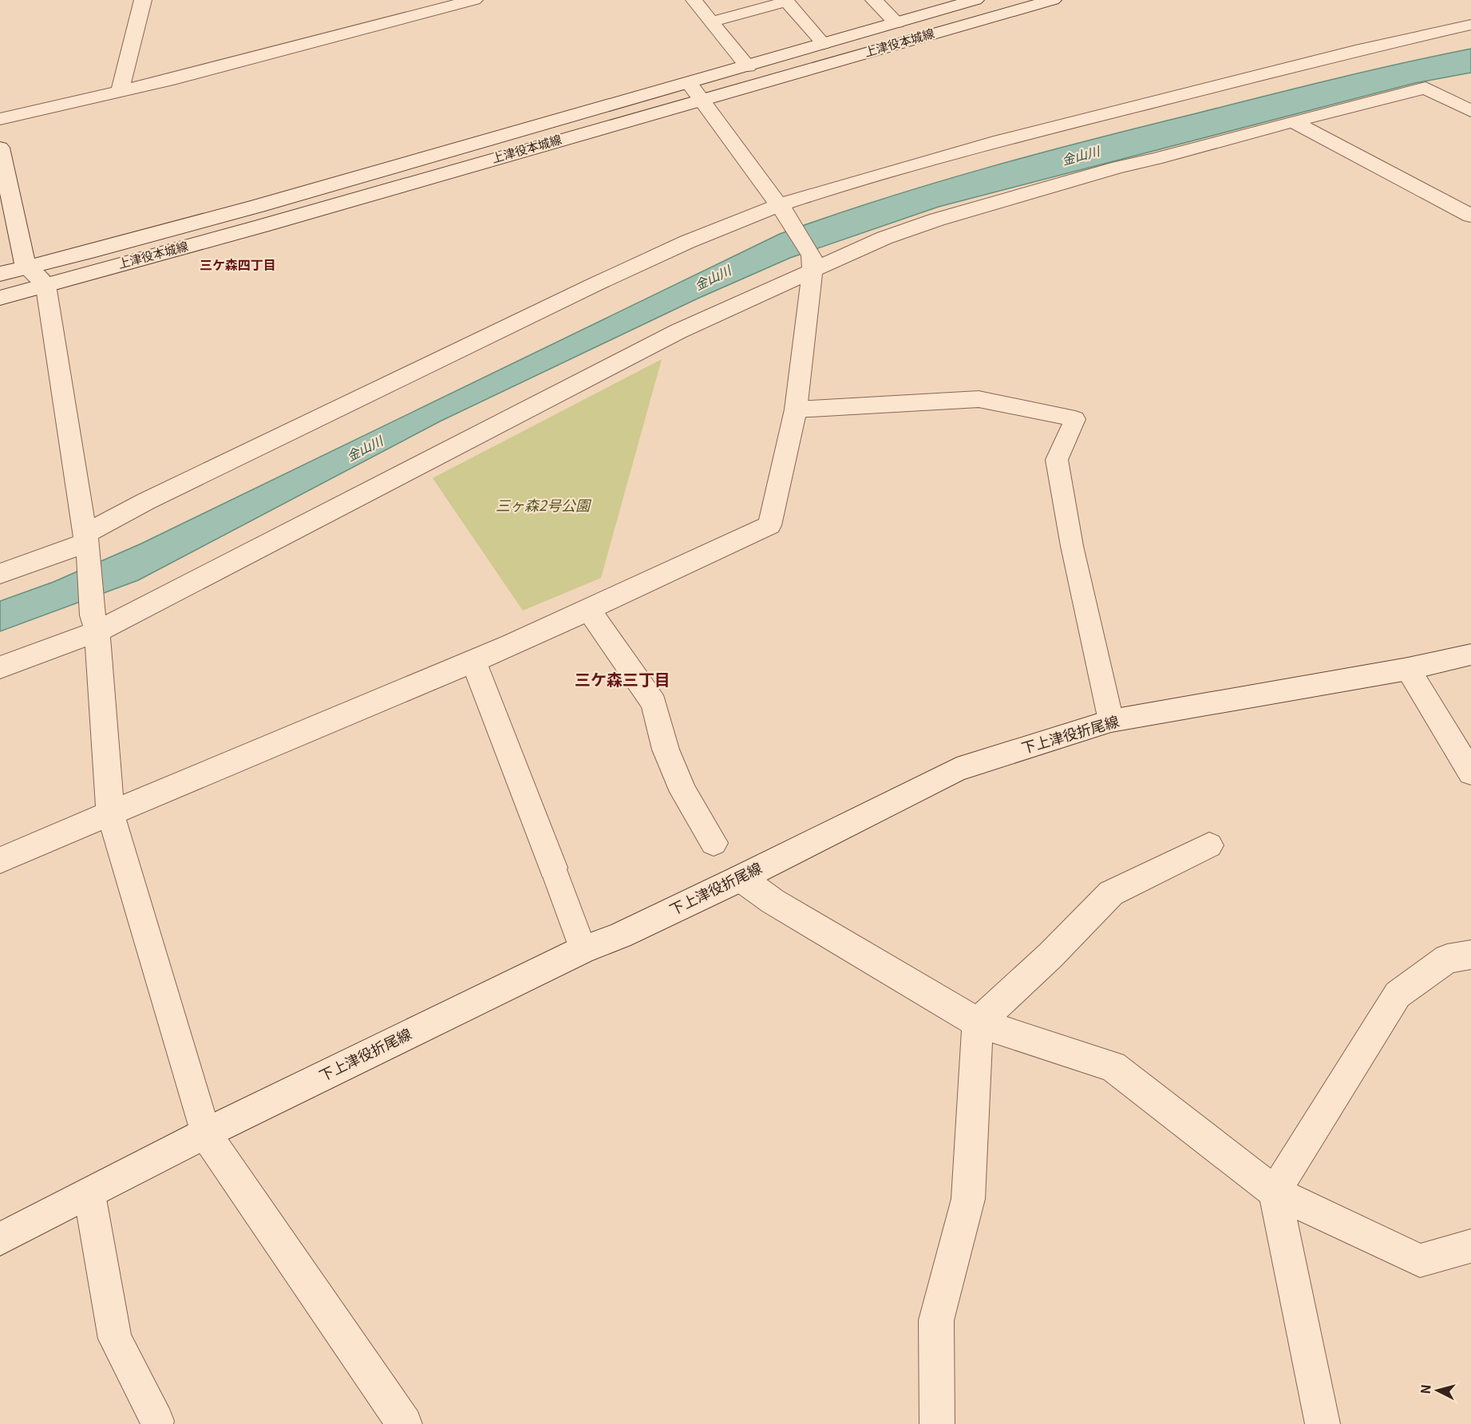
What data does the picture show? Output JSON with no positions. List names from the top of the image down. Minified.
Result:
{"streets":{"street":["上津役本城線","下上津役折尾線"]},"districts":["三ケ森四丁目","三ケ森三丁目"],"water":["金山川"],"parks":["三ヶ森2号公園"],"north":"left"}
